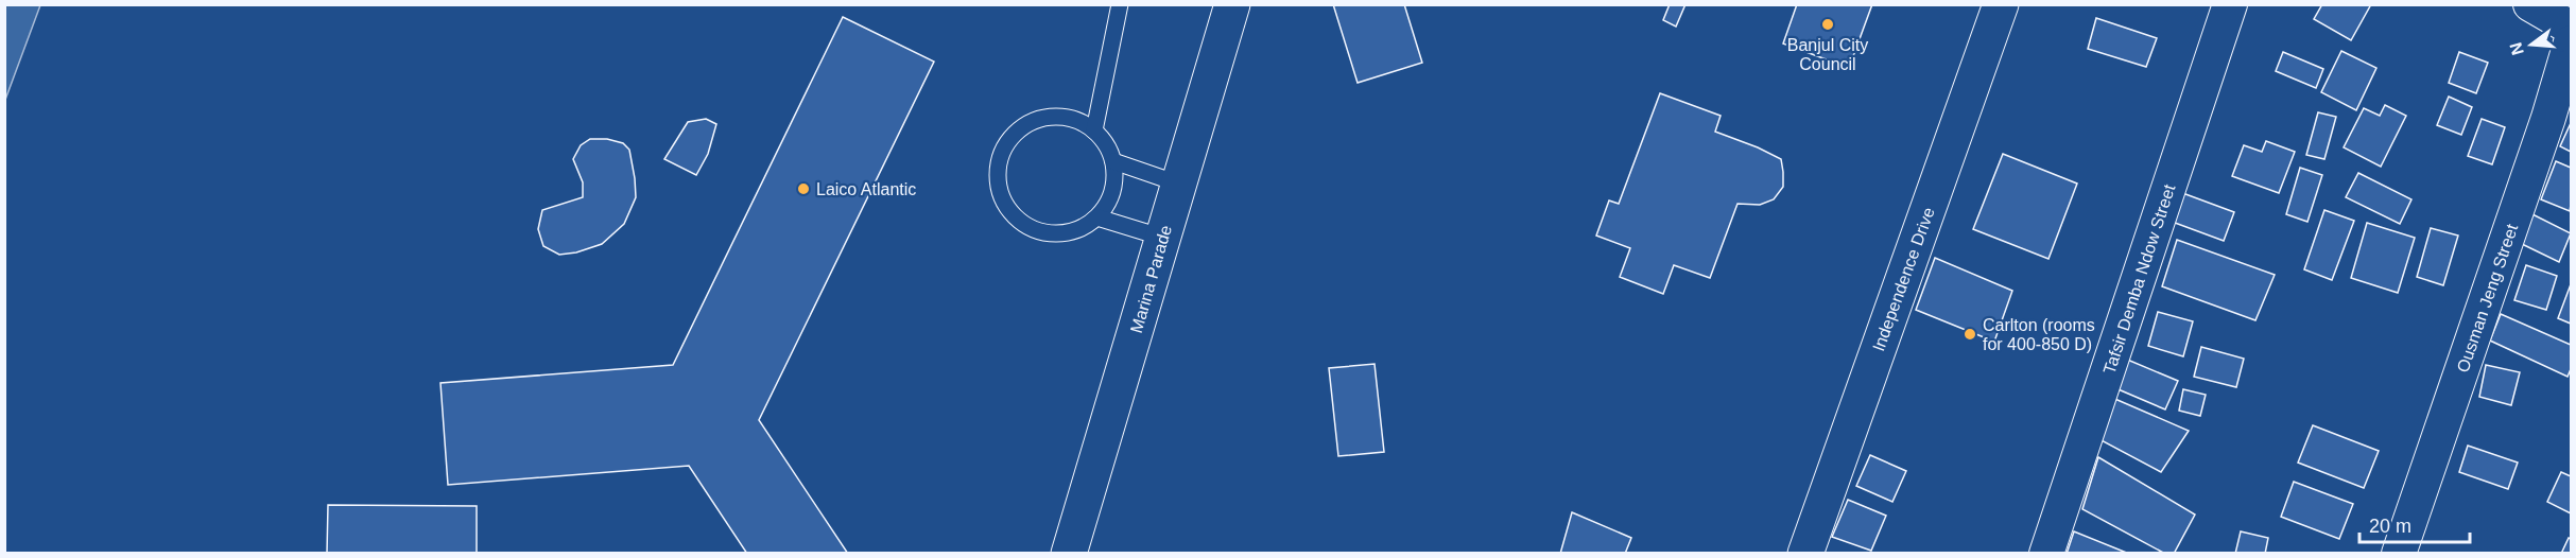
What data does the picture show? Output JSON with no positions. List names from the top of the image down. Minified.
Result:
{"streets":{"main road":["Marina Parade","Independence Drive"],"street":["Tafsir Demba Ndow Street","Ousman Jeng Street"]},"places":["Banjul City Council","Laico Atlantic","Carlton (rooms for 400-850 D)"],"scale_bar":"20 m","north":"left"}
